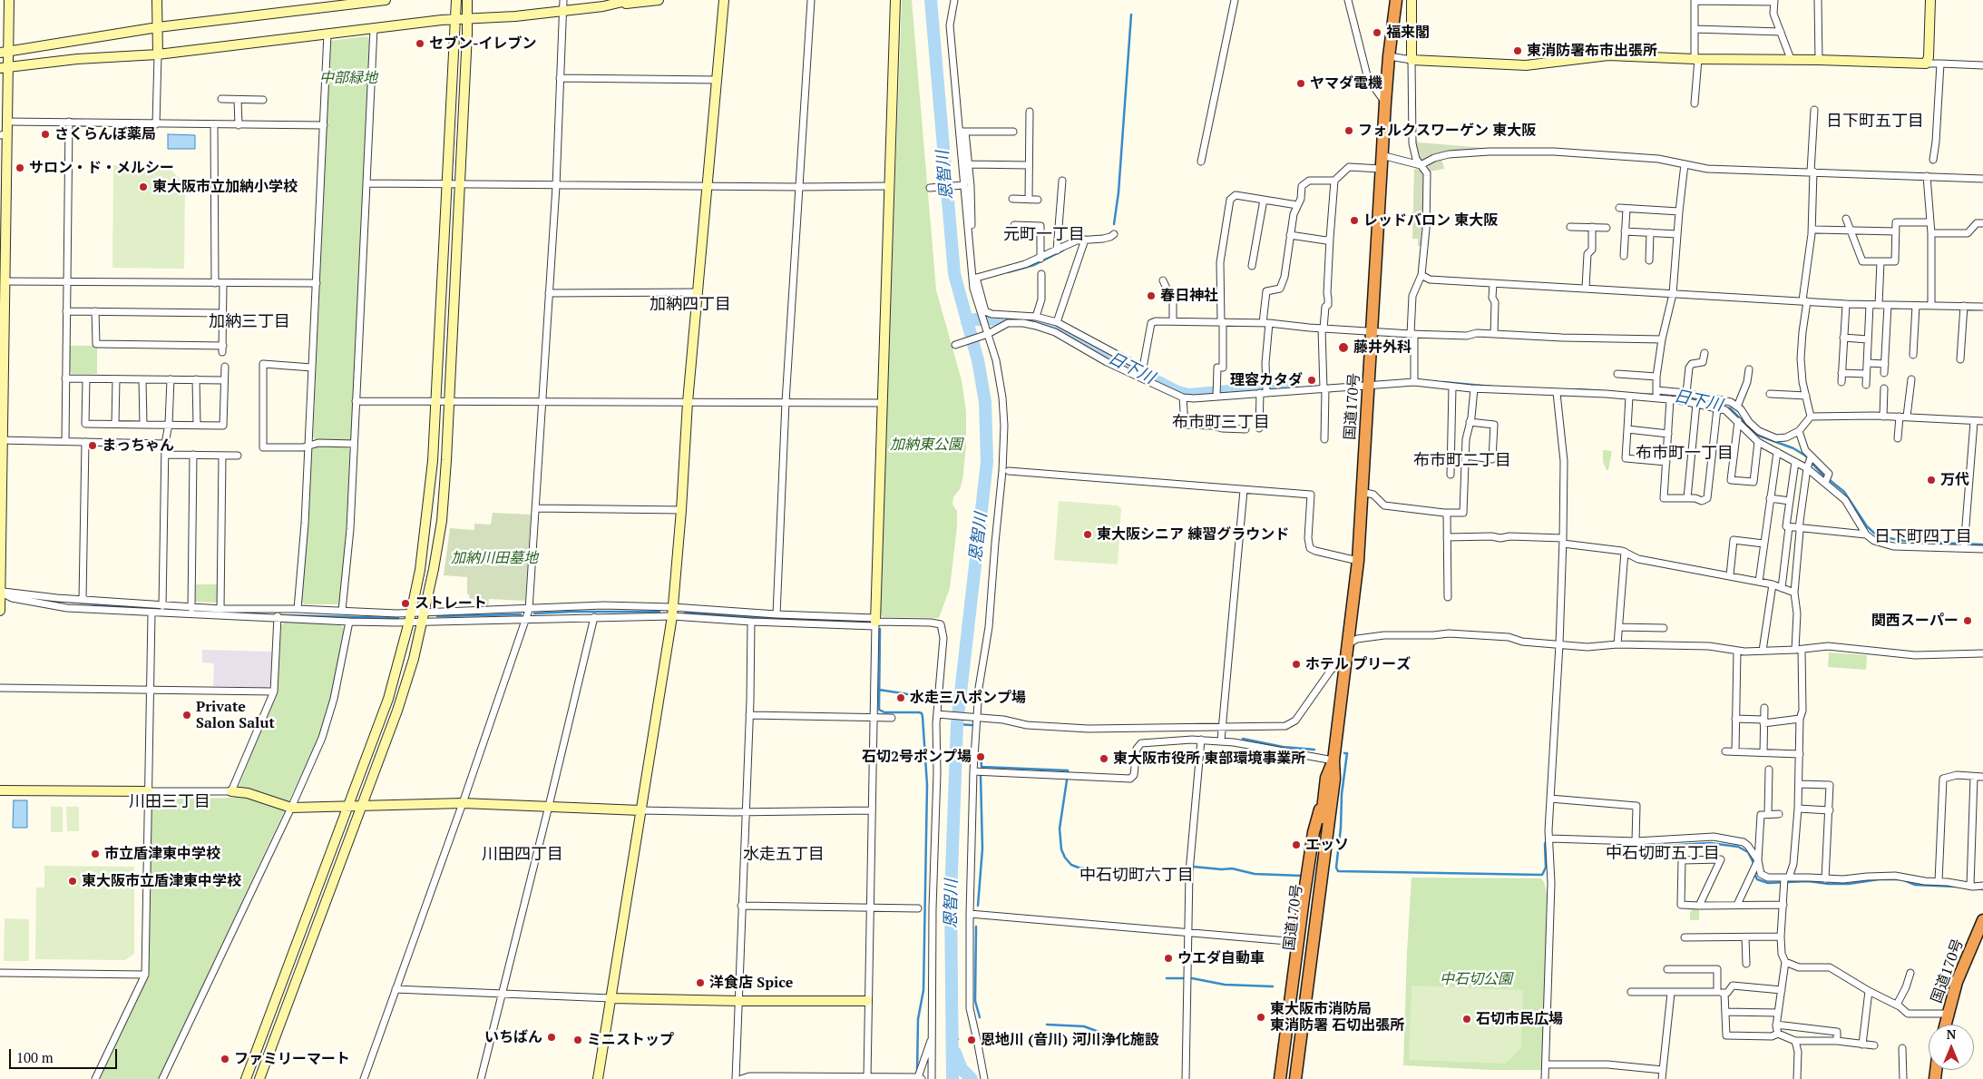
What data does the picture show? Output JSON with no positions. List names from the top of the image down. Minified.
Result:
{"streets":{"highway":["国道170号"]},"districts":["日下町五丁目","元町一丁目","加納四丁目","加納三丁目","布市町三丁目","布市町一丁目","布市町二丁目","日下町四丁目","川田三丁目","中石切町五丁目","川田四丁目","水走五丁目","中石切町六丁目"],"water":["恩智川","日下川"],"parks":["中部緑地","加納東公園","加納川田墓地","中石切公園"],"places":["福来閣","セブン-イレブン","東消防署布市出張所","ヤマダ電機","フォルクスワーゲン 東大阪","さくらんぼ薬局","サロン・ド・メルシー","東大阪市立加納小学校","レッドバロン 東大阪","春日神社","藤井外科","理容カタダ","まっちゃん","万代","東大阪シニア 練習グラウンド","ストレート","関西スーパー","ホテル プリーズ","水走三八ポンプ場","Private Salon Salut","石切2号ポンプ場","東大阪市役所 東部環境事業所","エッソ","市立盾津東中学校","東大阪市立盾津東中学校","ウエダ自動車","洋食店 Spice","東大阪市消防局 東消防署 石切出張所","石切市民広場","いちばん","ミニストップ","恩地川 (音川) 河川浄化施設","ファミリーマート"],"scale_bar":"100 m","north":"top"}
